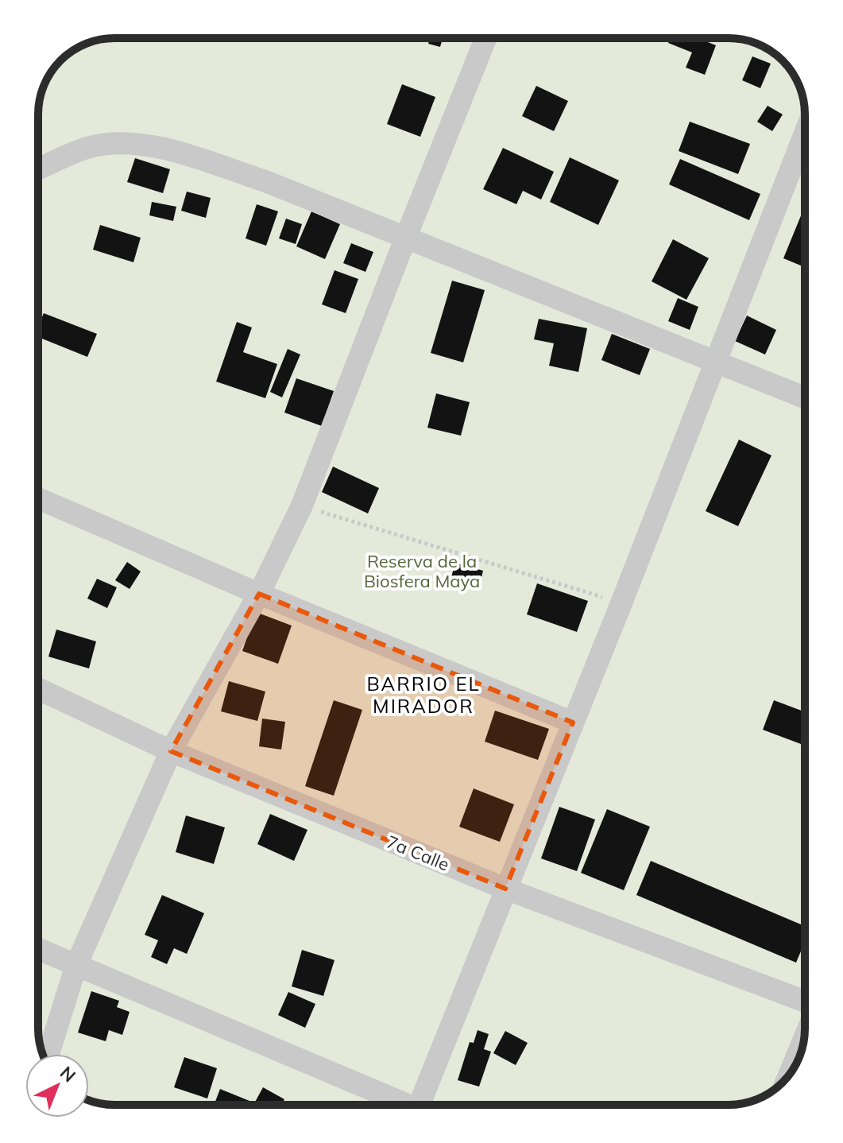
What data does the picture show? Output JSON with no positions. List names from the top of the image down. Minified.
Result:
{"streets":{"street":["7a Calle"]},"districts":["BARRIO EL MIRADOR"],"parks":["Reserva de la Biosfera Maya"],"north":"top right"}
